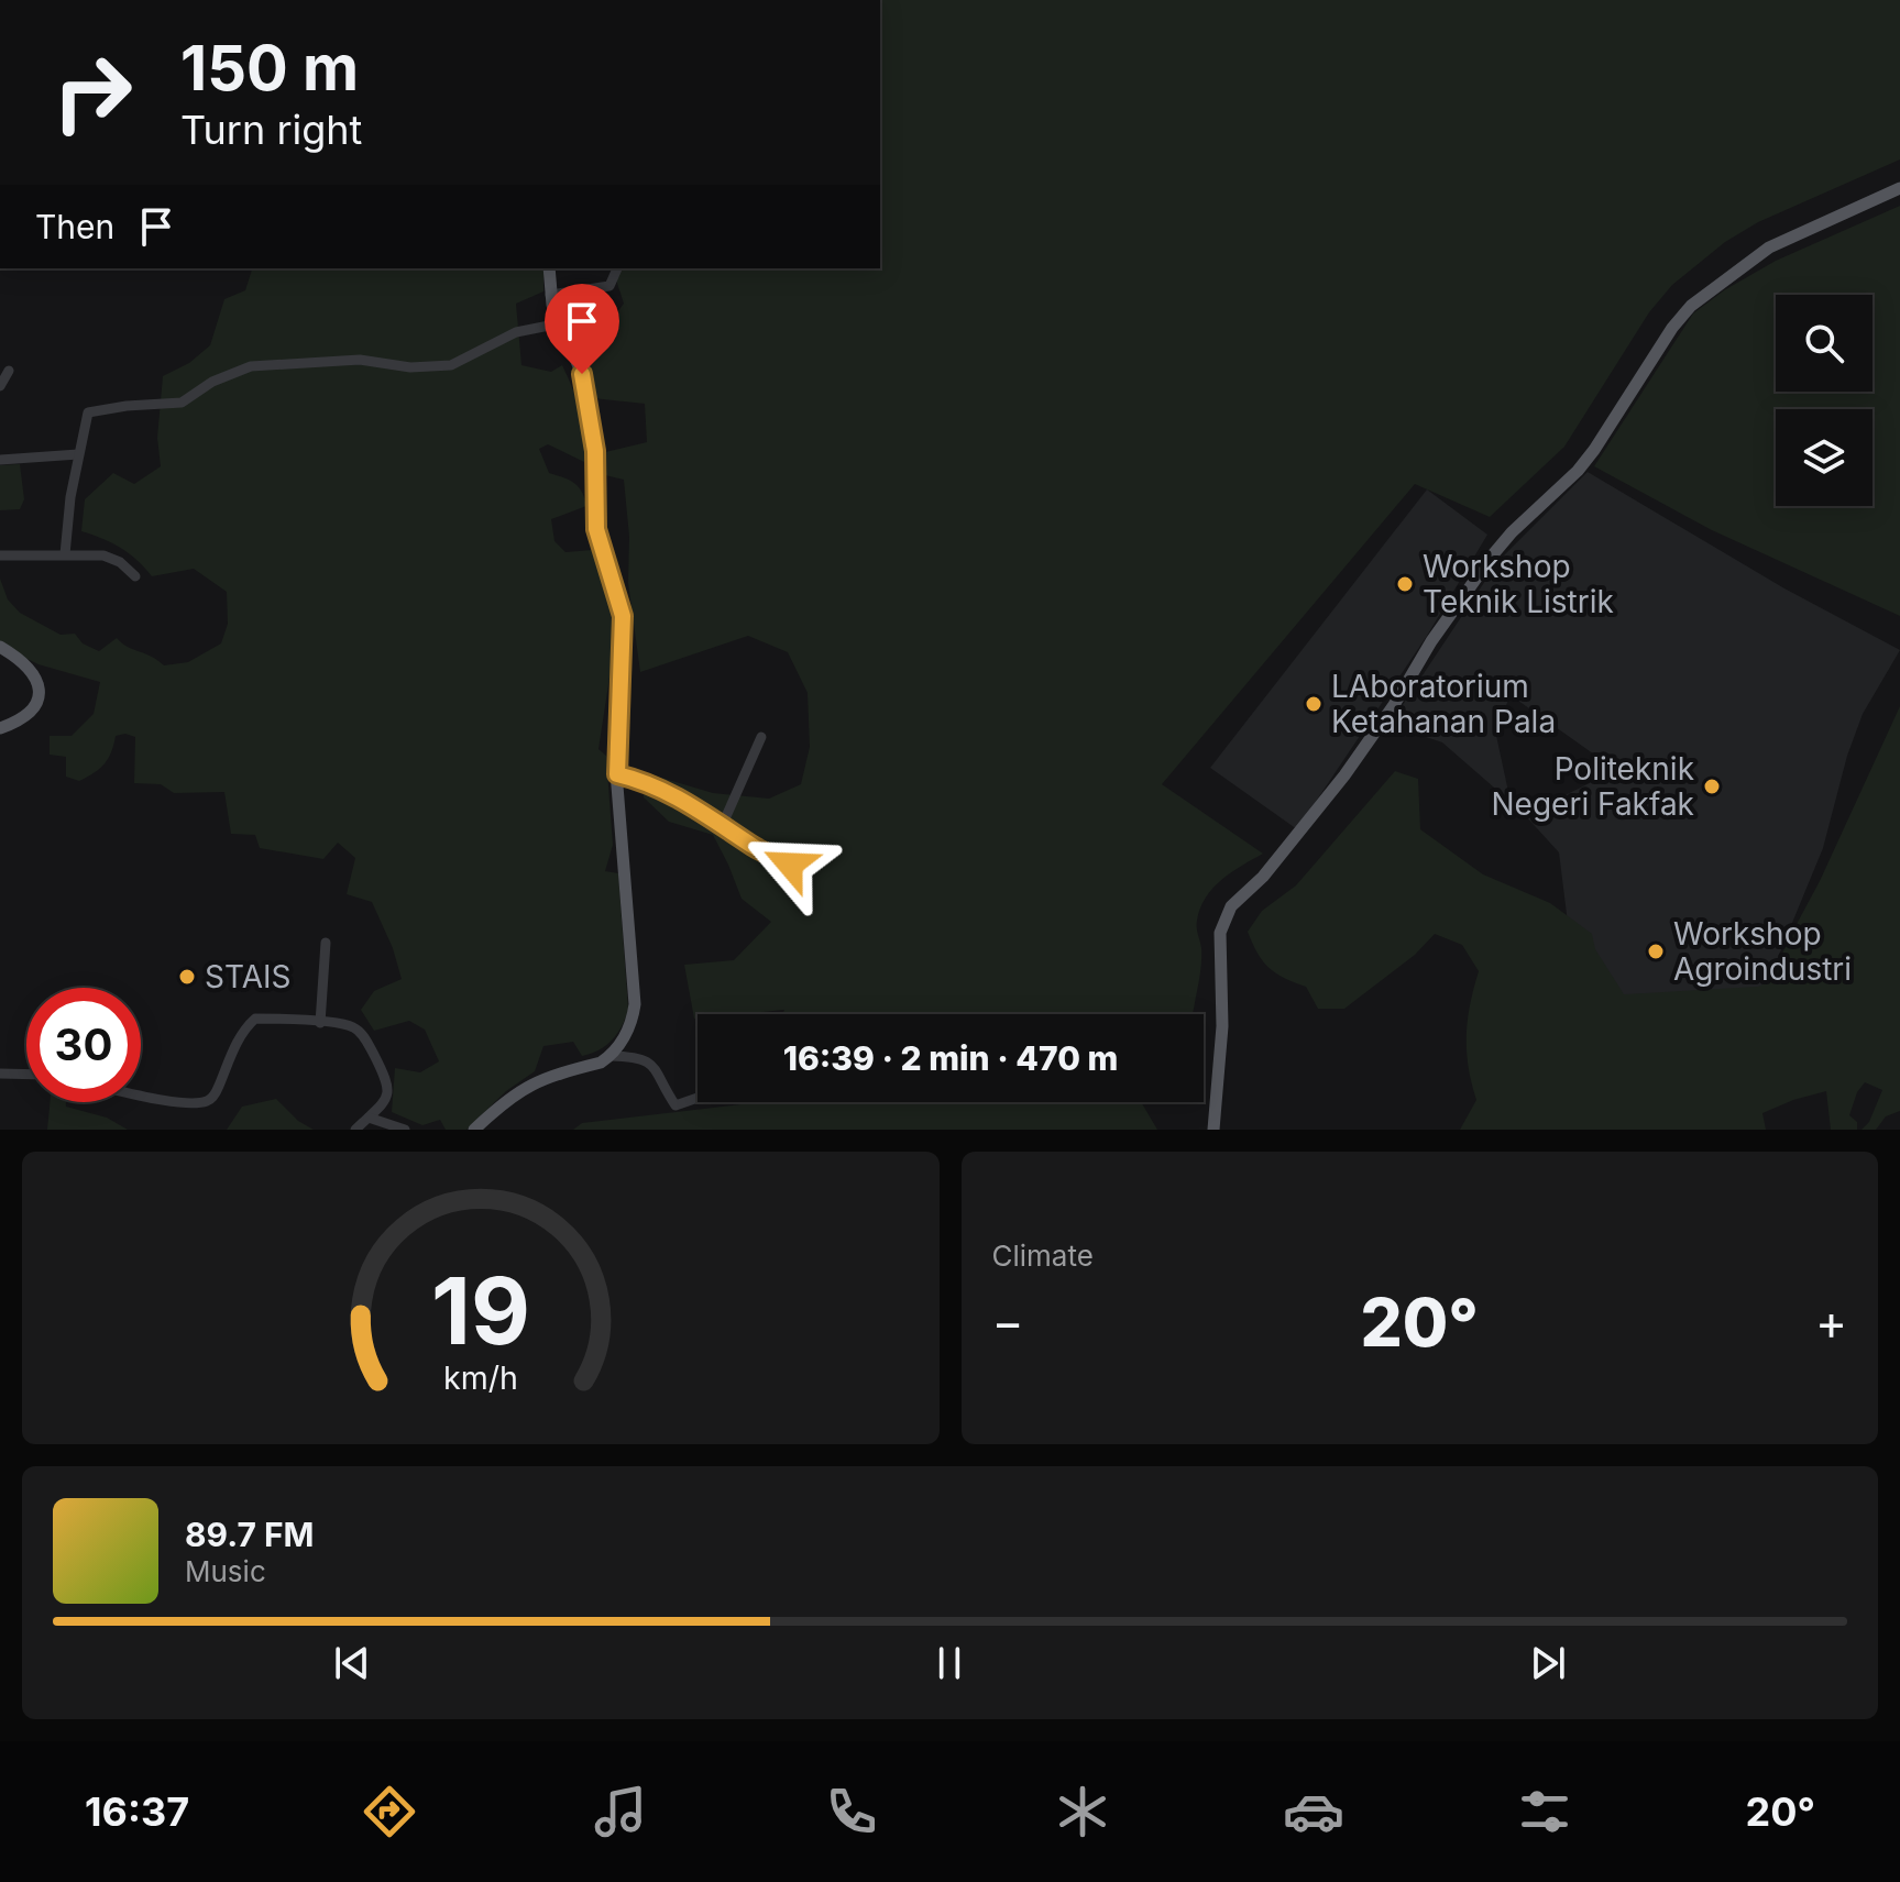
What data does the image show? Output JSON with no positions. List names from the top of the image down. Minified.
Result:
{"places":["Workshop Teknik Listrik","LAboratorium Ketahanan Pala","Politeknik Negeri Fakfak","Workshop Agroindustri","STAIS"],"page":{"turn":["150 m","Turn right"],"then":"Then","limit":"30","trip":"16:39 · 2 min · 470 m","tile":"Climate","heat":["−","20°","+"],"song":["89.7 FM","Music"],"tabs":["16:37","20°"],"gauge":["19","km/h"]}}
